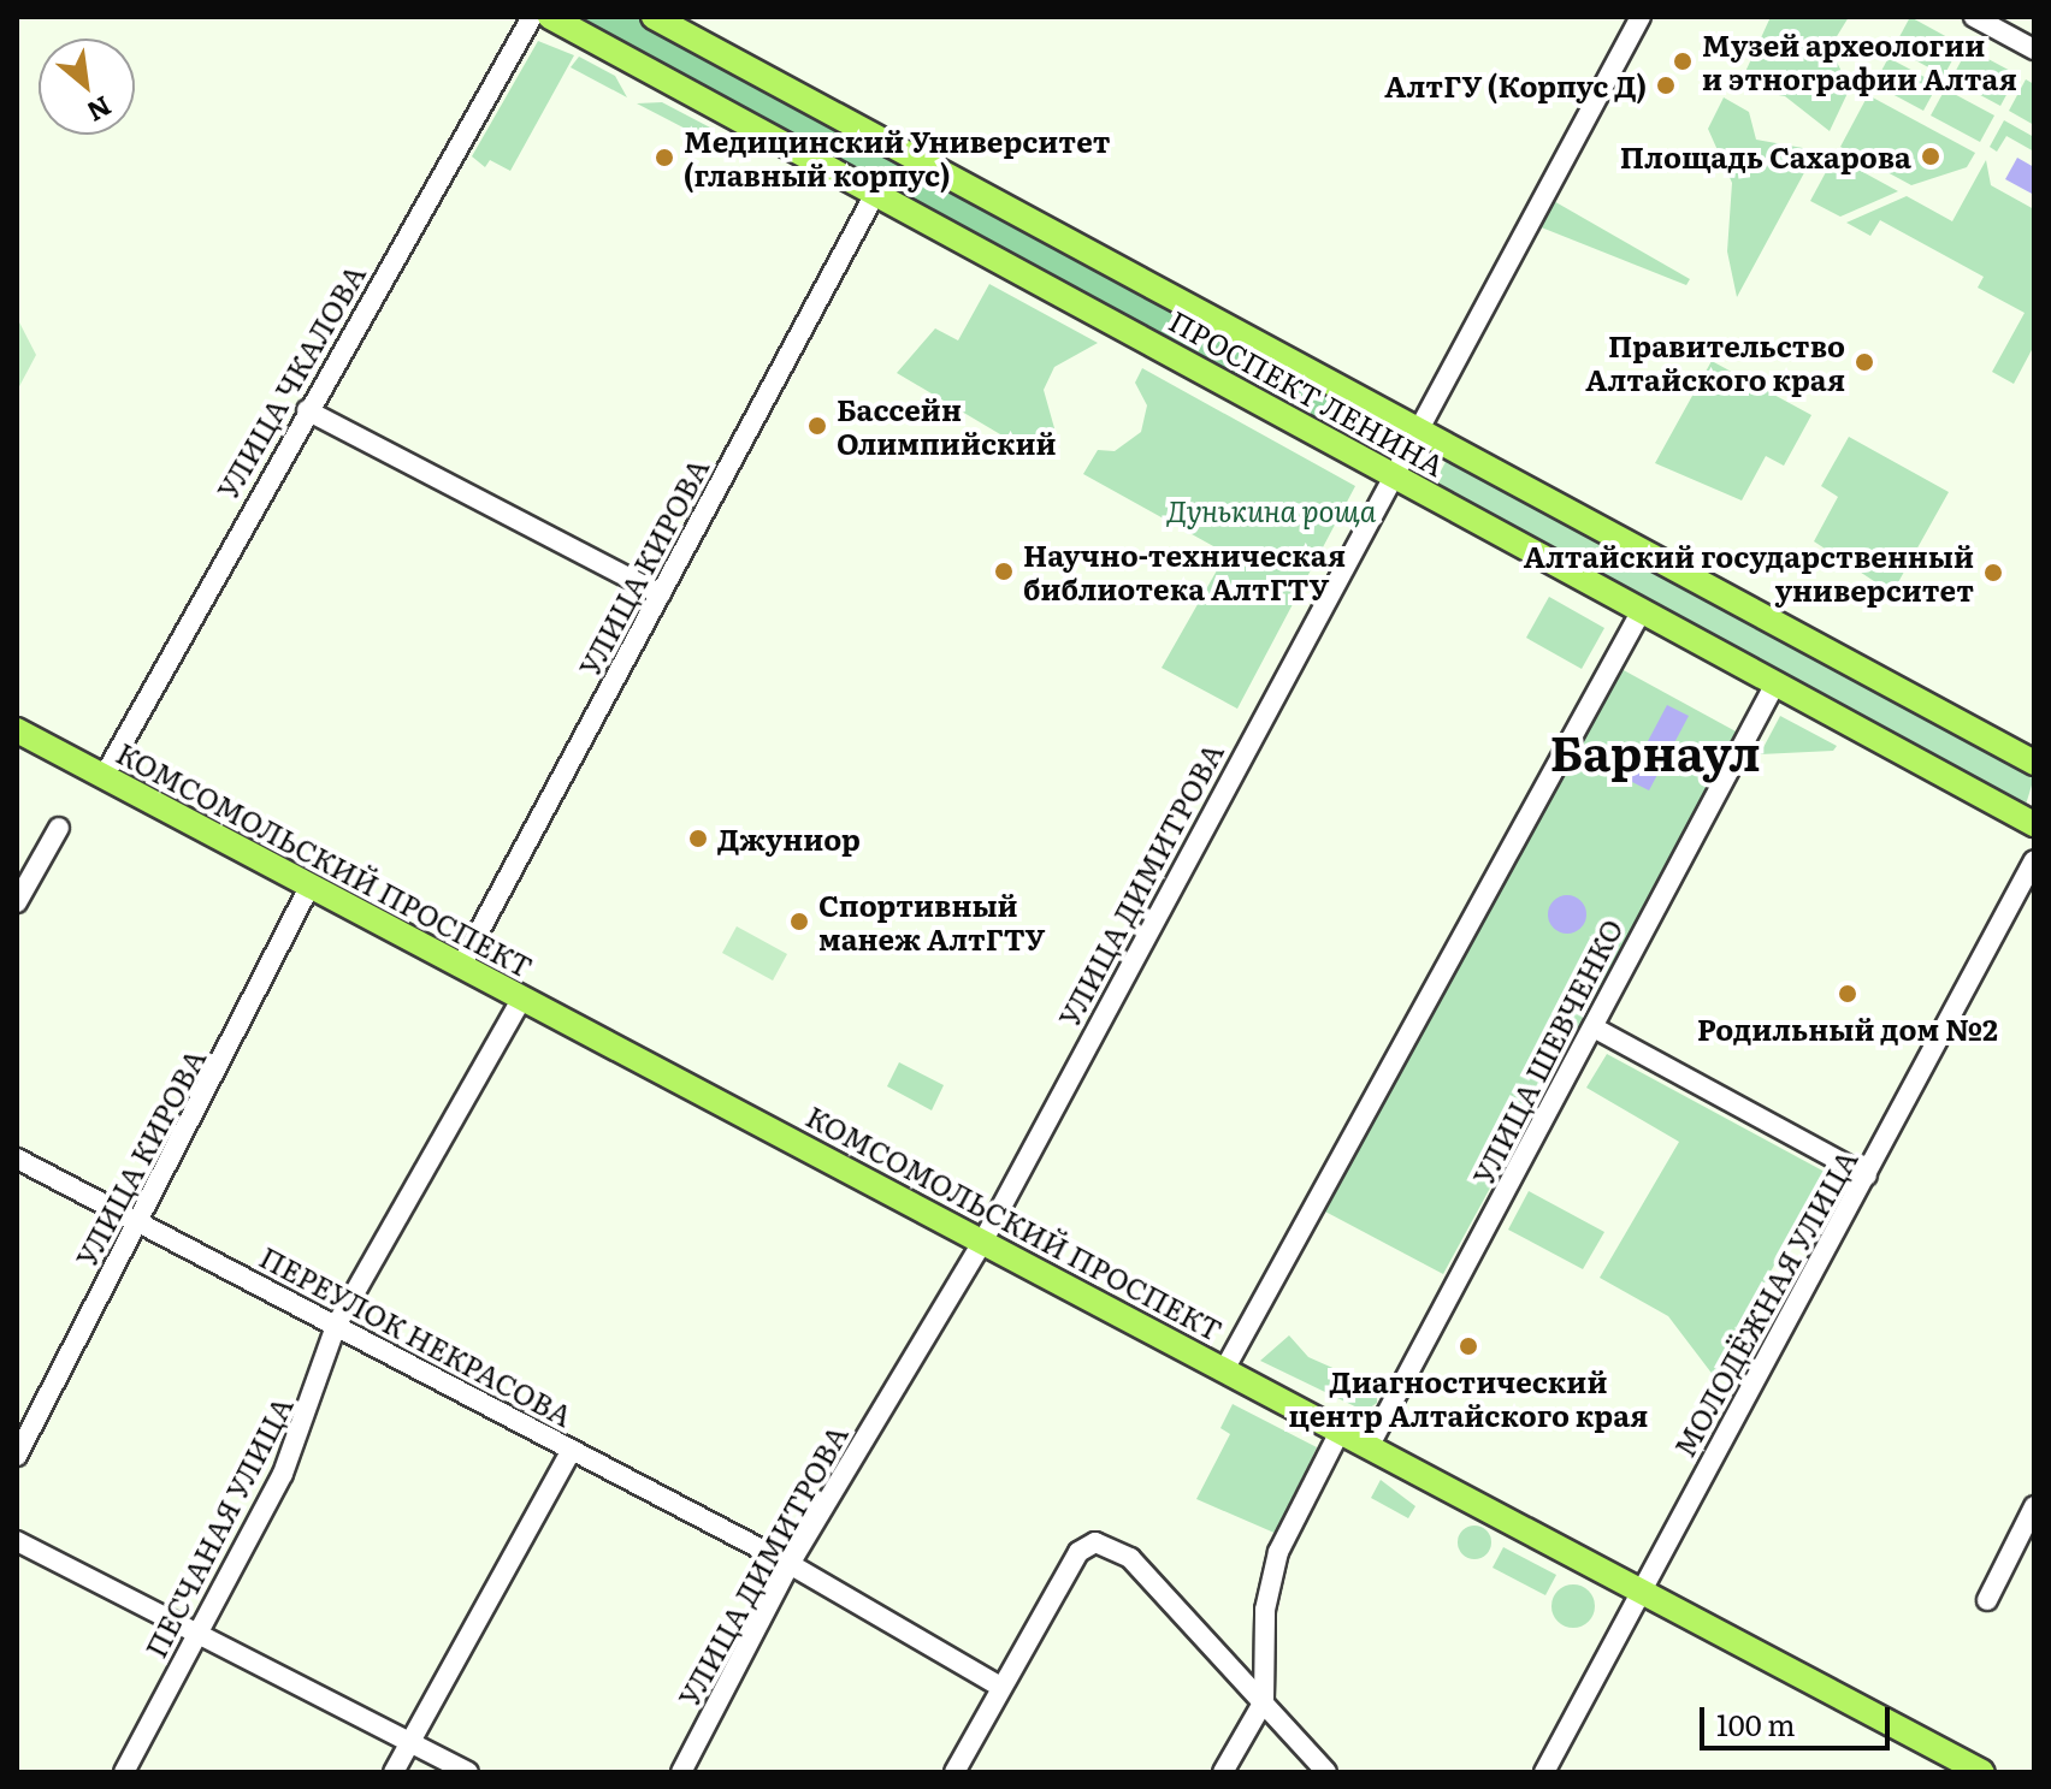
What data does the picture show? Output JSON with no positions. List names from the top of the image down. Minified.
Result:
{"streets":{"main road":["ПРОСПЕКТ ЛЕНИНА","КОМСОМОЛЬСКИЙ ПРОСПЕКТ"],"street":["УЛИЦА ЧКАЛОВА","УЛИЦА КИРОВА","УЛИЦА ДИМИТРОВА","УЛИЦА ШЕВЧЕНКО","МОЛОДЁЖНАЯ УЛИЦА","ПЕРЕУЛОК НЕКРАСОВА","ПЕСЧАНАЯ УЛИЦА"]},"crossings":[["УЛИЦА ЧКАЛОВА","КОМСОМОЛЬСКИЙ ПРОСПЕКТ"],["ПРОСПЕКТ ЛЕНИНА","УЛИЦА КИРОВА"],["ПРОСПЕКТ ЛЕНИНА","УЛИЦА ДИМИТРОВА"],["ПРОСПЕКТ ЛЕНИНА","УЛИЦА ШЕВЧЕНКО"],["УЛИЦА КИРОВА","КОМСОМОЛЬСКИЙ ПРОСПЕКТ"],["УЛИЦА КИРОВА","ПЕРЕУЛОК НЕКРАСОВА"],["КОМСОМОЛЬСКИЙ ПРОСПЕКТ","УЛИЦА ДИМИТРОВА"],["КОМСОМОЛЬСКИЙ ПРОСПЕКТ","УЛИЦА ШЕВЧЕНКО"],["КОМСОМОЛЬСКИЙ ПРОСПЕКТ","МОЛОДЁЖНАЯ УЛИЦА"],["КОМСОМОЛЬСКИЙ ПРОСПЕКТ","ПЕСЧАНАЯ УЛИЦА"],["УЛИЦА ДИМИТРОВА","ПЕРЕУЛОК НЕКРАСОВА"],["ПЕРЕУЛОК НЕКРАСОВА","ПЕСЧАНАЯ УЛИЦА"]],"districts":["Барнаул"],"parks":["Дунькина роща"],"places":["Музей археологии и этнографии Алтая","АлтГУ (Корпус Д)","Площадь Сахарова","Медицинский Университет (главный корпус)","Правительство Алтайского края","Бассейн Олимпийский","Научно-техническая библиотека АлтГТУ","Алтайский государственный университет","Джуниор","Спортивный манеж АлтГТУ","Родильный дом №2","Диагностический центр Алтайского края"],"scale_bar":"100 m","north":"bottom right"}
